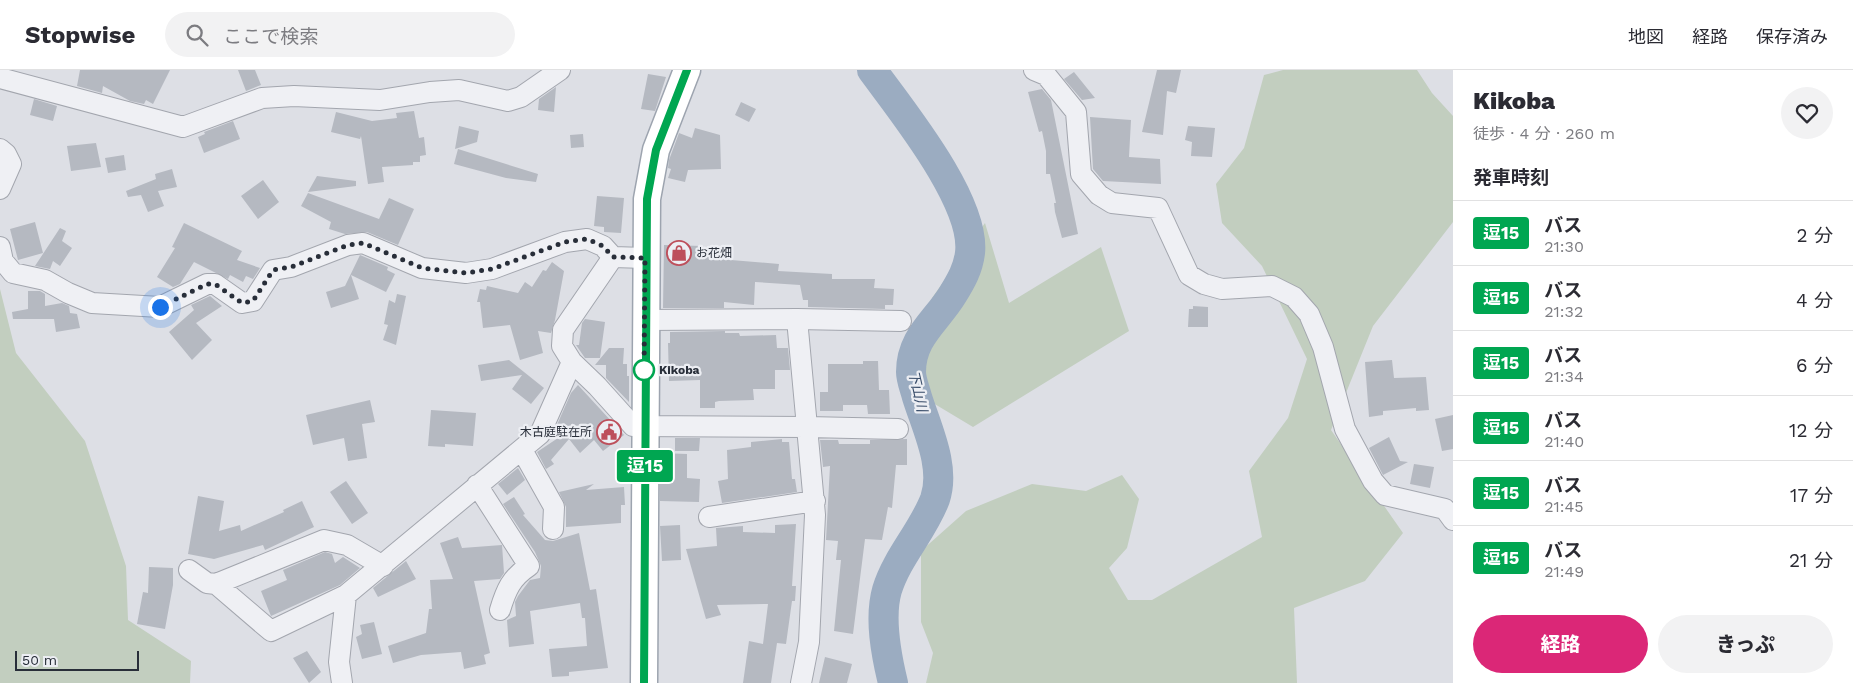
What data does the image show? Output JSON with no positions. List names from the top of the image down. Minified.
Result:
{"water":["下山川"],"places":{"shop":["お花畑"],"other":["Kikoba"],"public building":["木古庭駐在所"]},"lines":["bus line 逗15"],"scale_bar":"50 m","page":{"header":"Stopwise","search":"ここで検索","nav":["地図","経路","保存済み"],"on_map":"逗15","heading":[["Kikoba","徒歩 · 4 分 · 260 m"],"発車時刻"],"list":[{"mark":"逗15","name":"バス","note":"21:30","value":"2 分"},{"mark":"逗15","name":"バス","note":"21:32","value":"4 分"},{"mark":"逗15","name":"バス","note":"21:34","value":"6 分"},{"mark":"逗15","name":"バス","note":"21:40","value":"12 分"},{"mark":"逗15","name":"バス","note":"21:45","value":"17 分"},{"mark":"逗15","name":"バス","note":"21:49","value":"21 分"}],"buttons":["経路","きっぷ"],"scale":"50 m"}}
